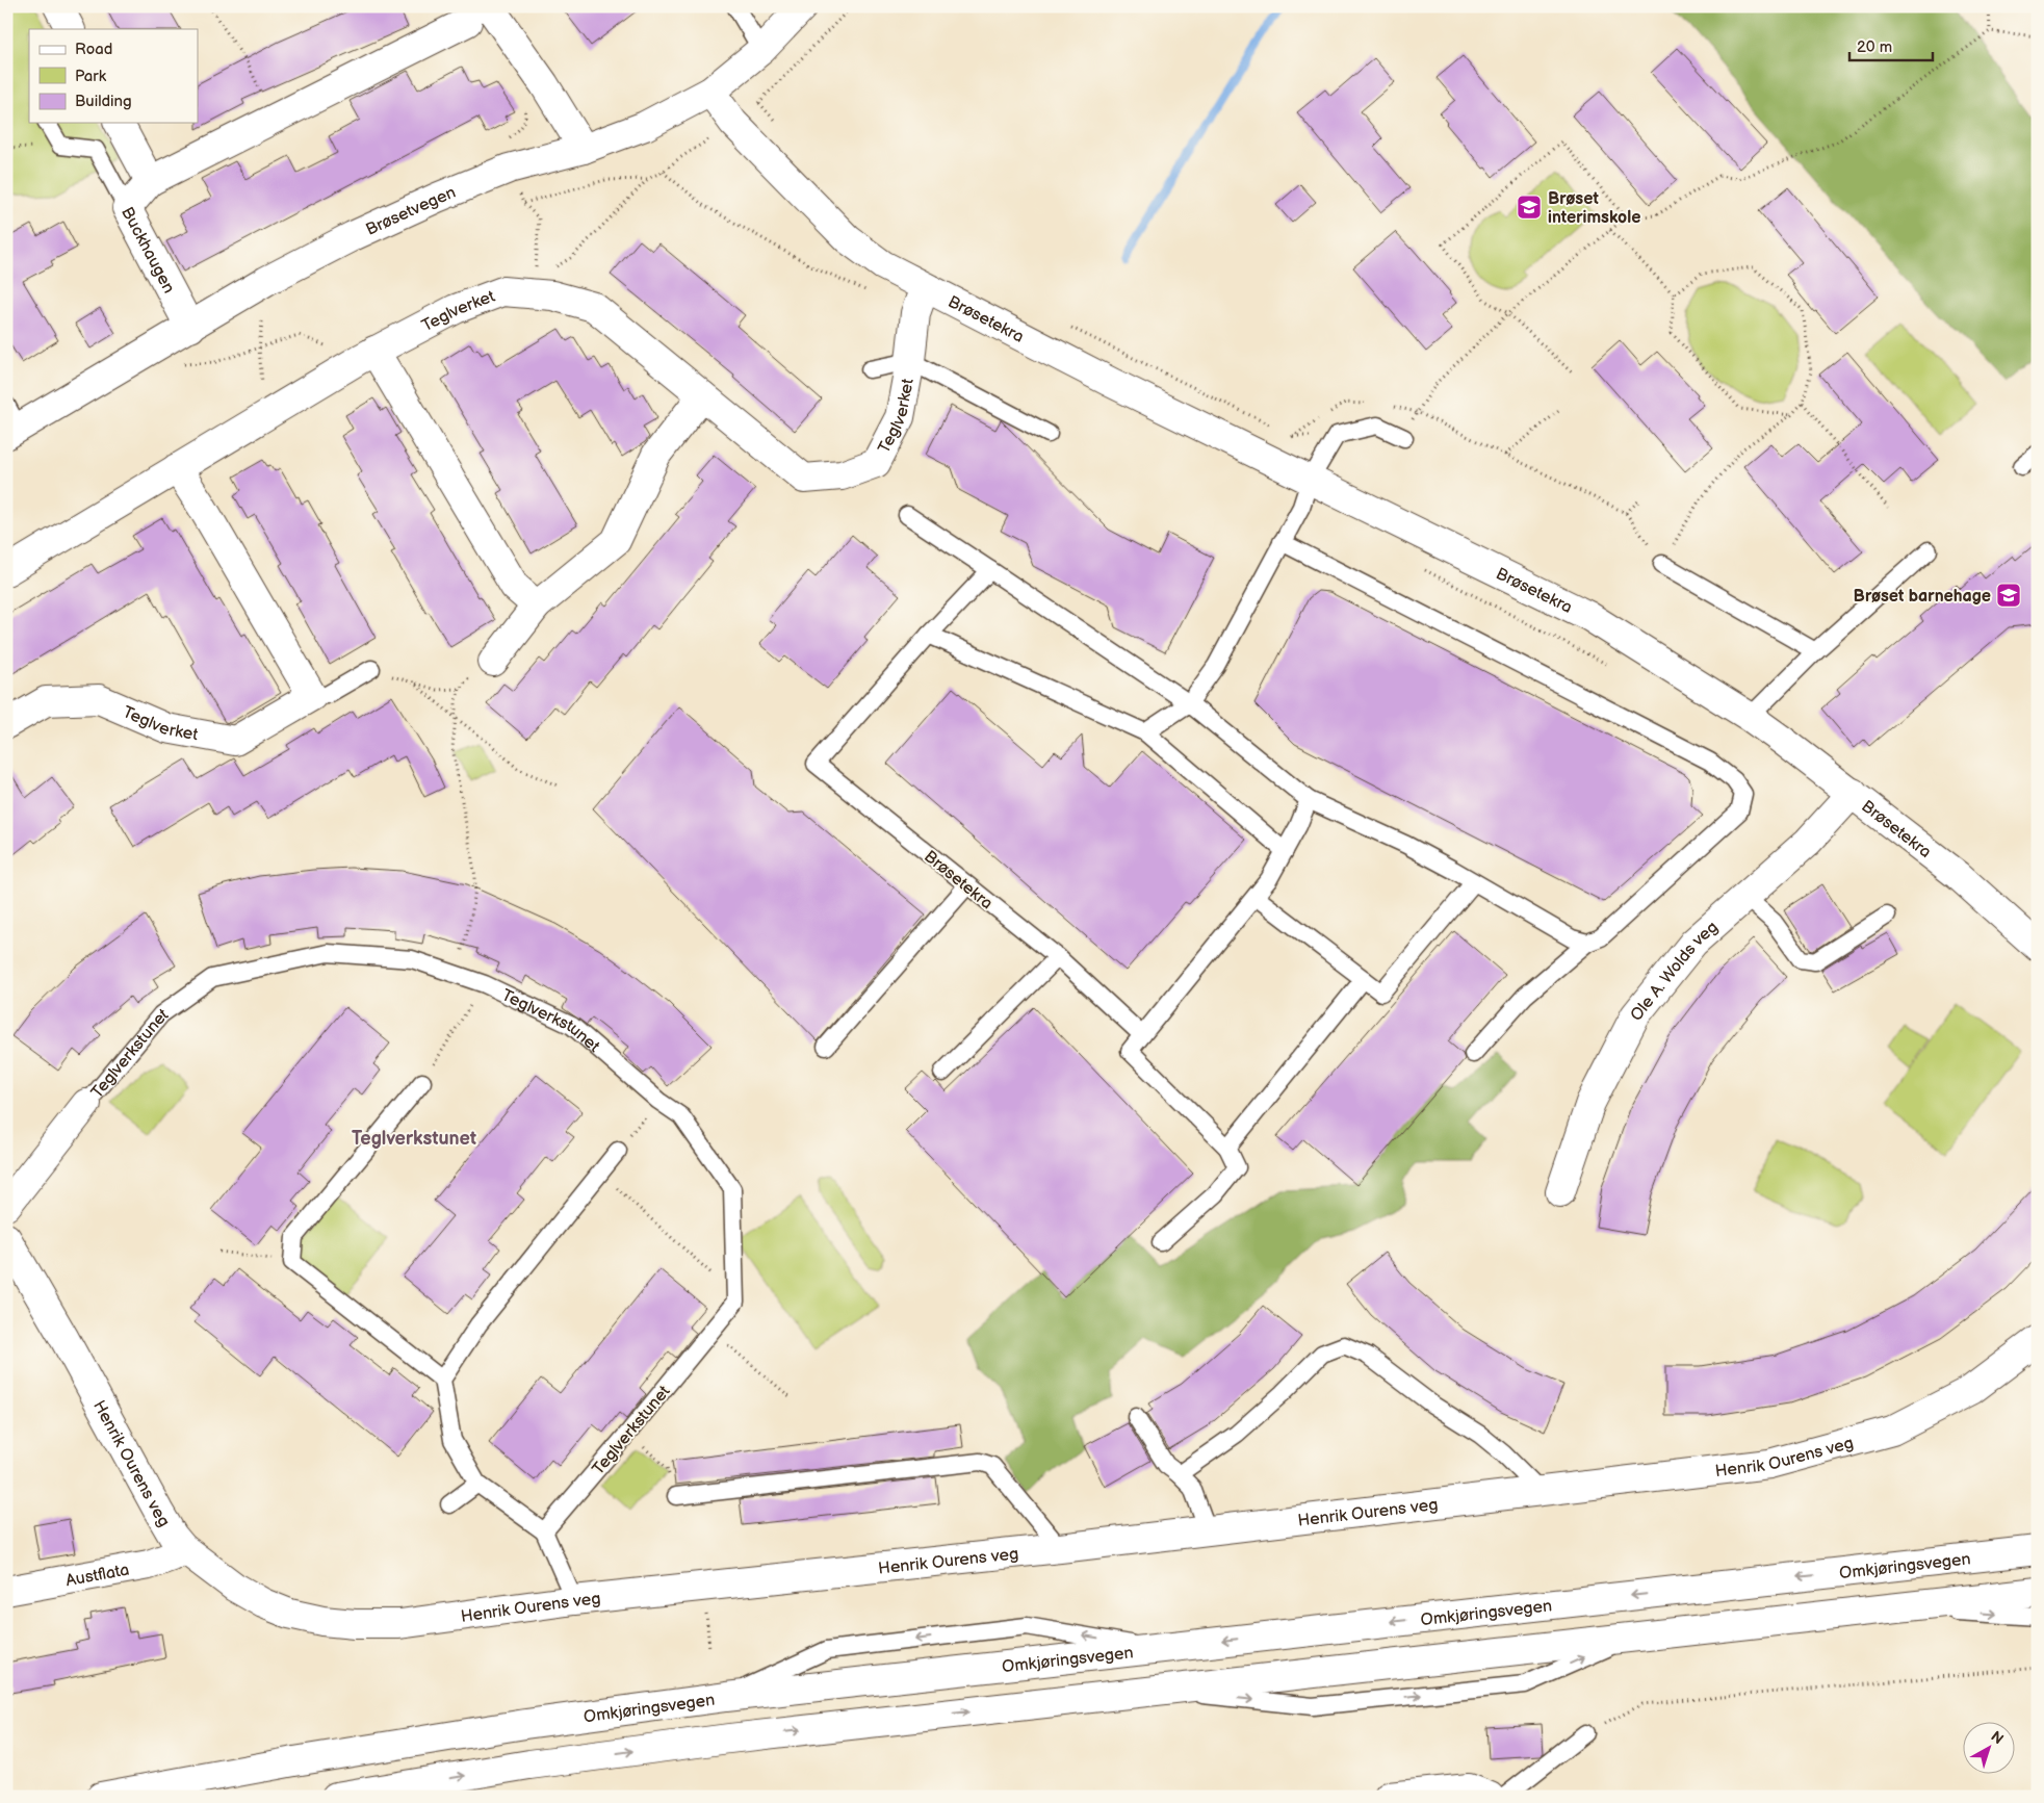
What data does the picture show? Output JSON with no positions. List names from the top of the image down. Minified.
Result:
{"streets":{"main road":["Brøsetvegen","Buckhaugen","Teglverket","Brøsetekra","Ole A. Wolds veg","Teglverkstunet","Henrik Ourens veg","Omkjøringsvegen","Austflata"]},"crossings":[["Brøsetvegen","Buckhaugen"],["Brøsetvegen","Brøsetekra"],["Teglverket","Brøsetekra"],["Brøsetekra","Ole A. Wolds veg"],["Henrik Ourens veg","Austflata"]],"districts":["Teglverkstunet"],"places":{"school or university":["Brøset interimskole","Brøset barnehage"]},"legend":["Road","Park","Building"],"scale_bar":"20 m","north":"top right"}
